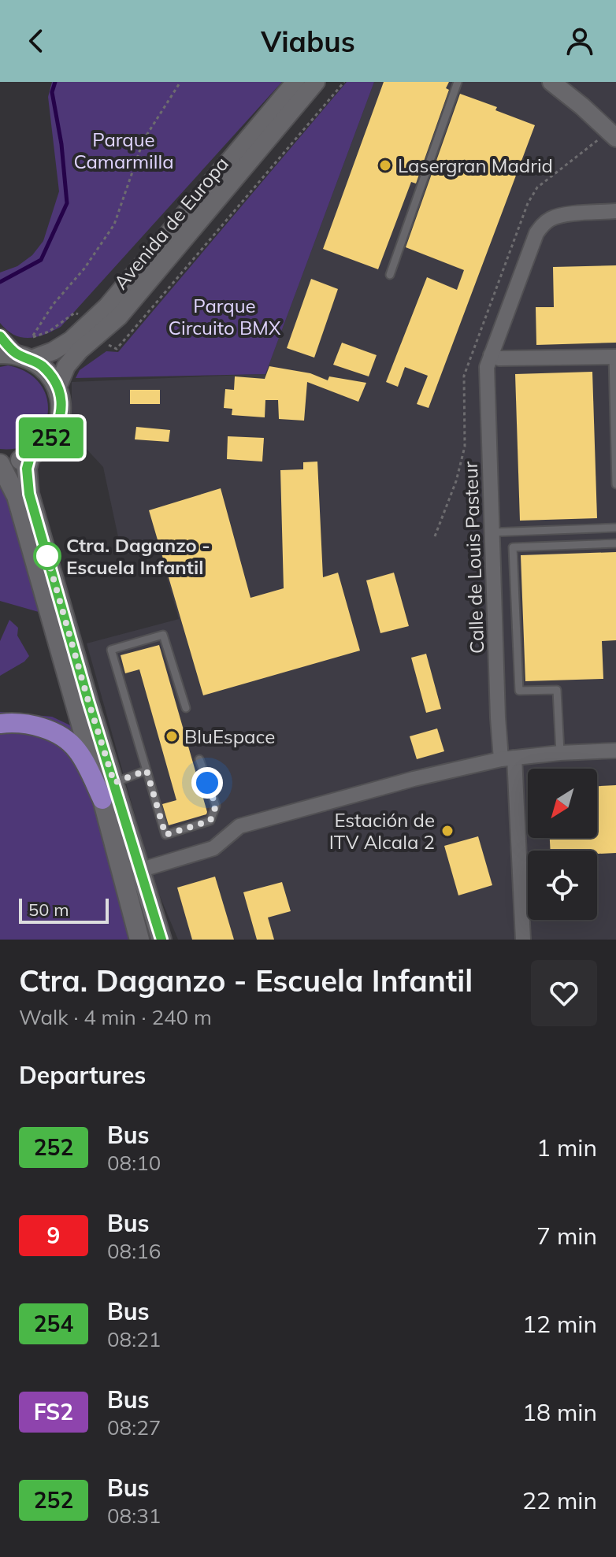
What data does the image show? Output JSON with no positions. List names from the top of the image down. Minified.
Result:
{"streets":{"street":["Avenida de Europa","Calle de Louis Pasteur"]},"parks":["Parque Camarmilla","Parque Circuito BMX"],"places":["Lasergran Madrid","Ctra. Daganzo - Escuela Infantil","BluEspace","Estación de ITV Alcala 2"],"lines":["bus line 252"],"scale_bar":"50 m","north":"bottom left","page":{"header":"Viabus","on_map":"252","scale":"50 m","heading":[["Ctra. Daganzo - Escuela Infantil","Walk · 4 min · 240 m"],"Departures"],"list":[{"mark":"252","name":"Bus","note":"08:10","value":"1 min"},{"mark":"9","name":"Bus","note":"08:16","value":"7 min"},{"mark":"254","name":"Bus","note":"08:21","value":"12 min"},{"mark":"FS2","name":"Bus","note":"08:27","value":"18 min"},{"mark":"252","name":"Bus","note":"08:31","value":"22 min"}]}}
